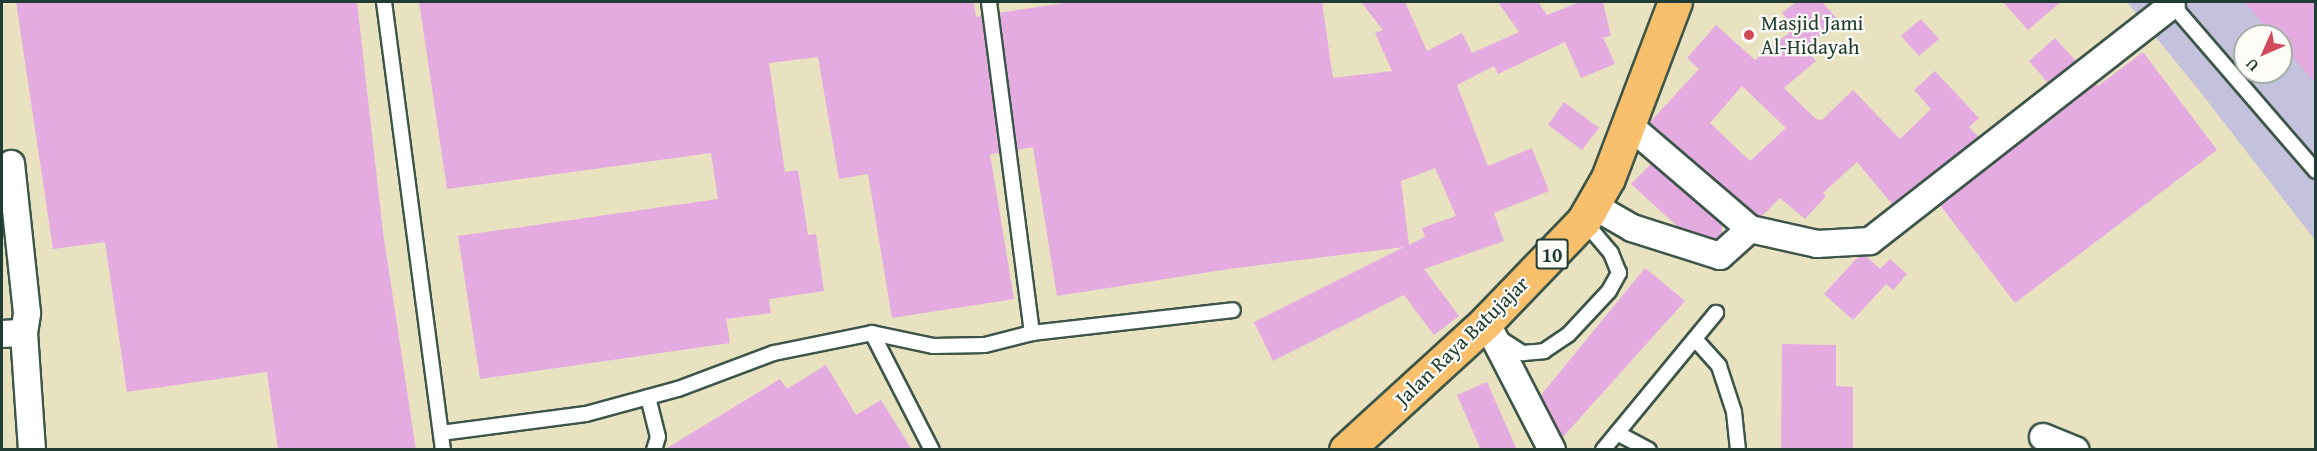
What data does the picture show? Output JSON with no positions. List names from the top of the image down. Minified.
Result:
{"streets":{"highway":["10","Jalan Raya Batujajar"]},"places":["Masjid Jami Al-Hidayah"],"north":"bottom left"}
